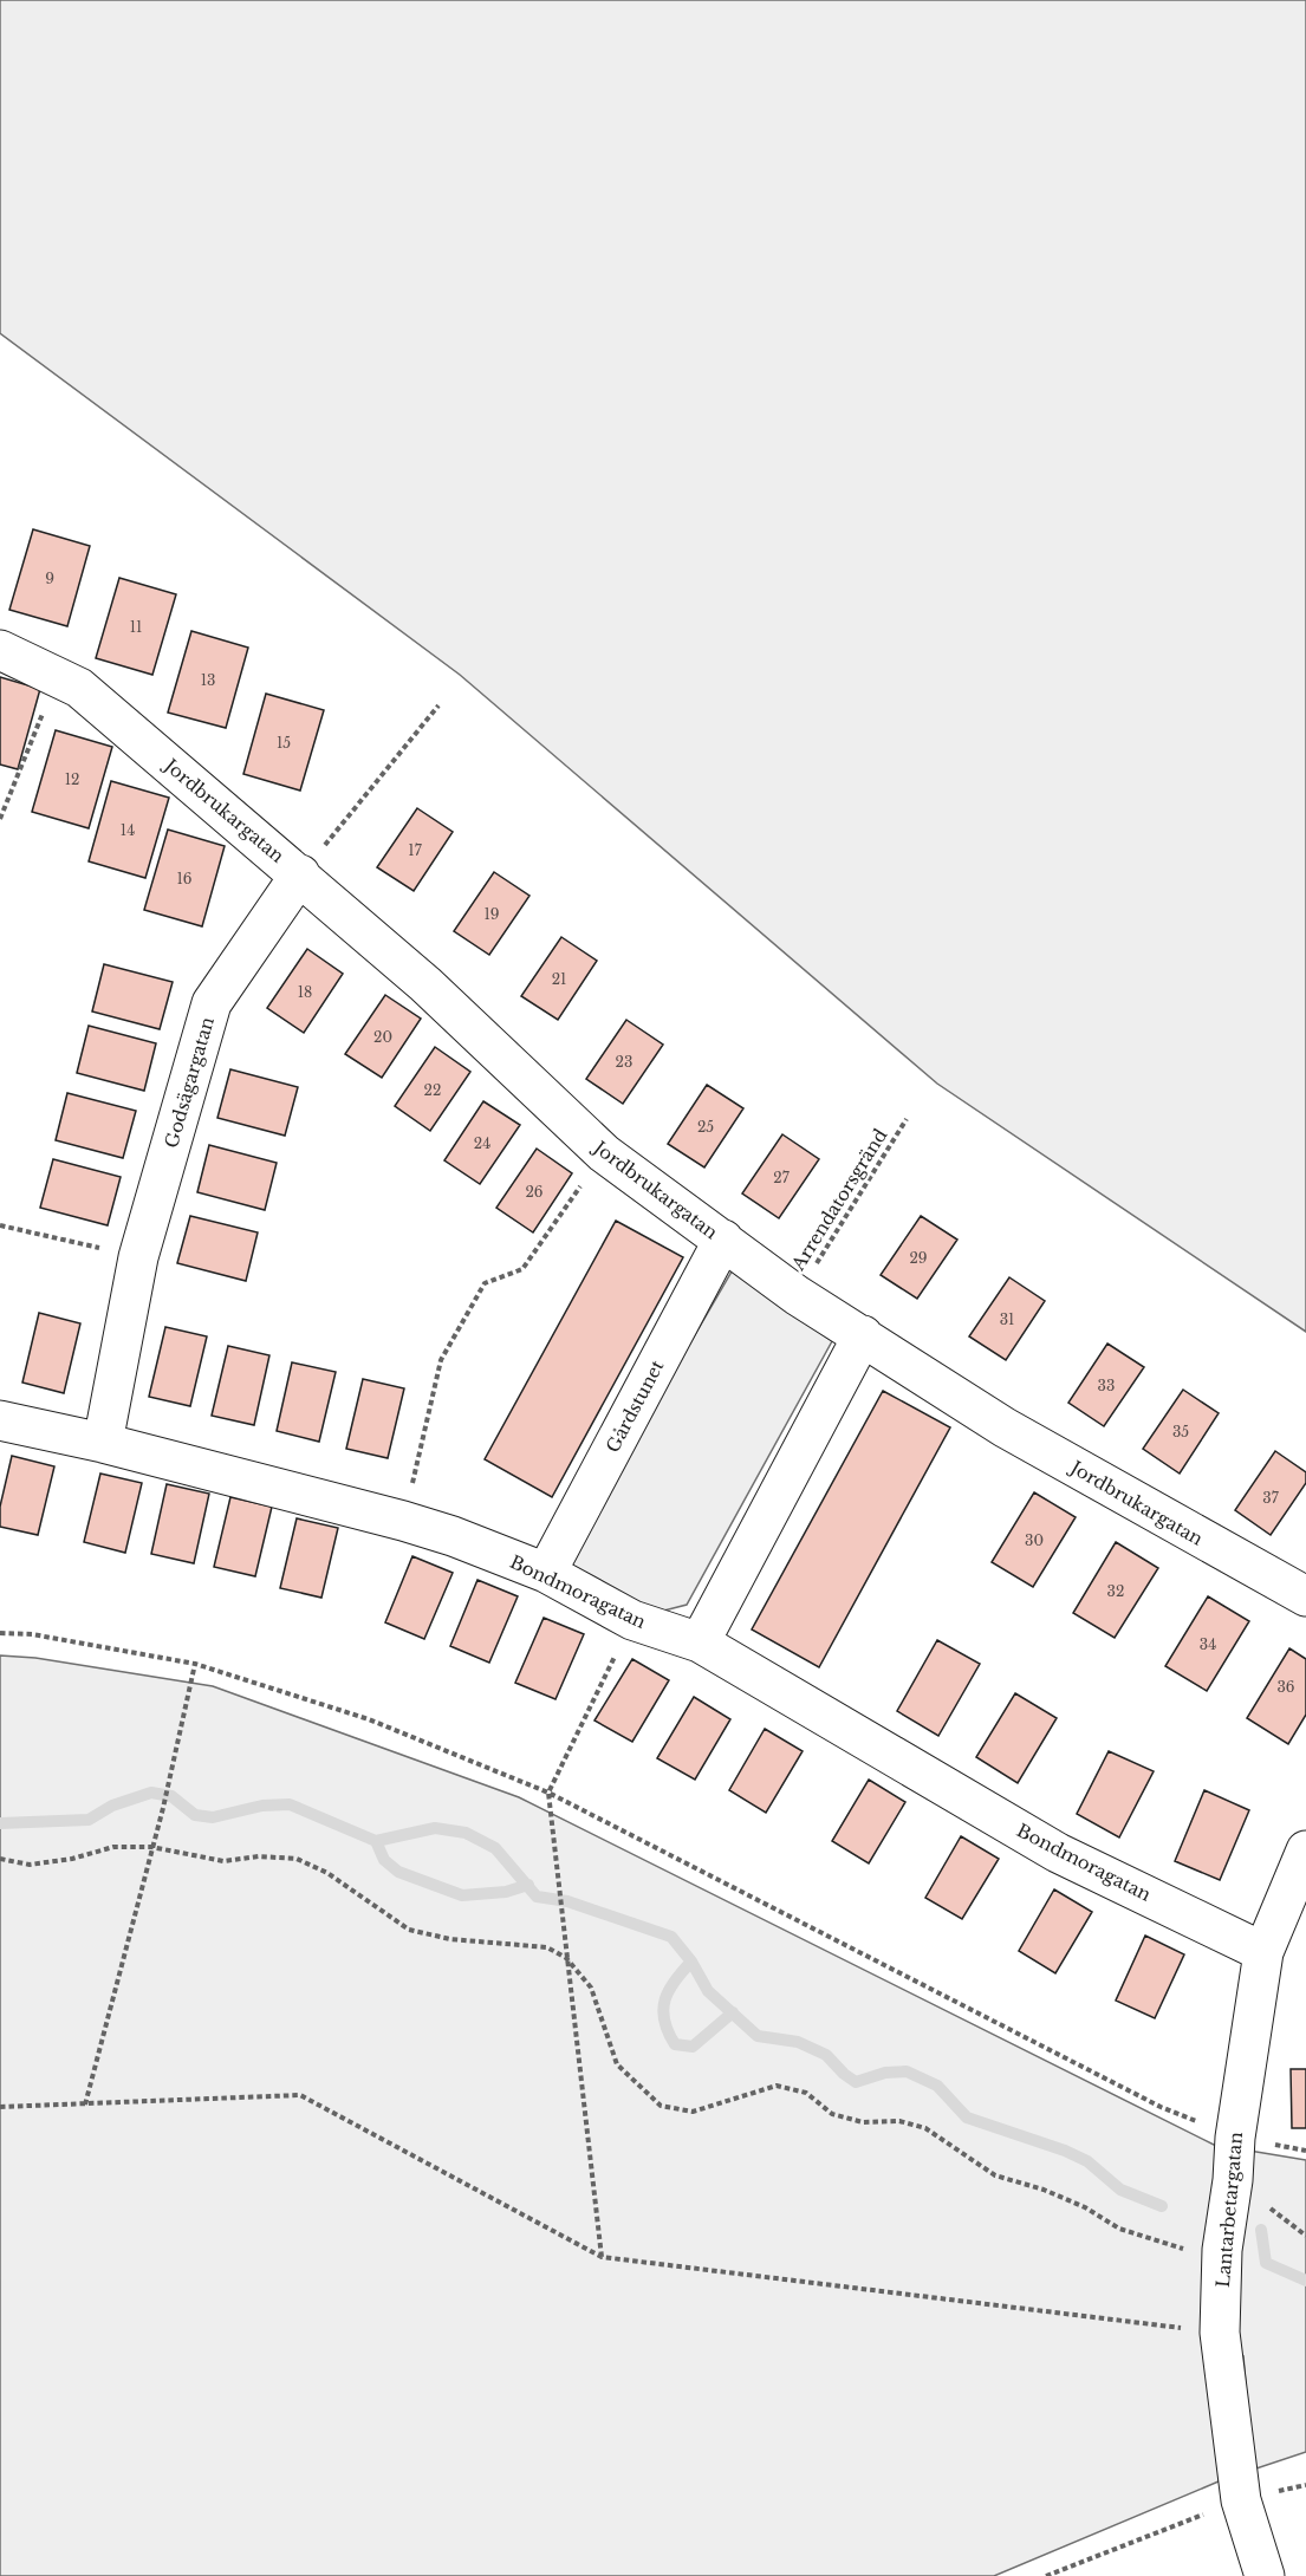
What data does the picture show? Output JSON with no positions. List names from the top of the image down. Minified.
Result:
{"streets":{"street":["Jordbrukargatan","Godsägargatan","Gårdstunet","Bondmoragatan","Lantarbetargatan"],"path":["Arrendatorsgränd"]},"crossings":[["Jordbrukargatan","Godsägargatan"],["Jordbrukargatan","Arrendatorsgränd"],["Jordbrukargatan","Gårdstunet"],["Godsägargatan","Bondmoragatan"],["Gårdstunet","Bondmoragatan"],["Bondmoragatan","Lantarbetargatan"]],"house_numbers":["9","11","13","15","12","14","17","16","19","21","18","20","23","22","25","24","27","26","29","31","33","35","37","30","32","34","36"]}
